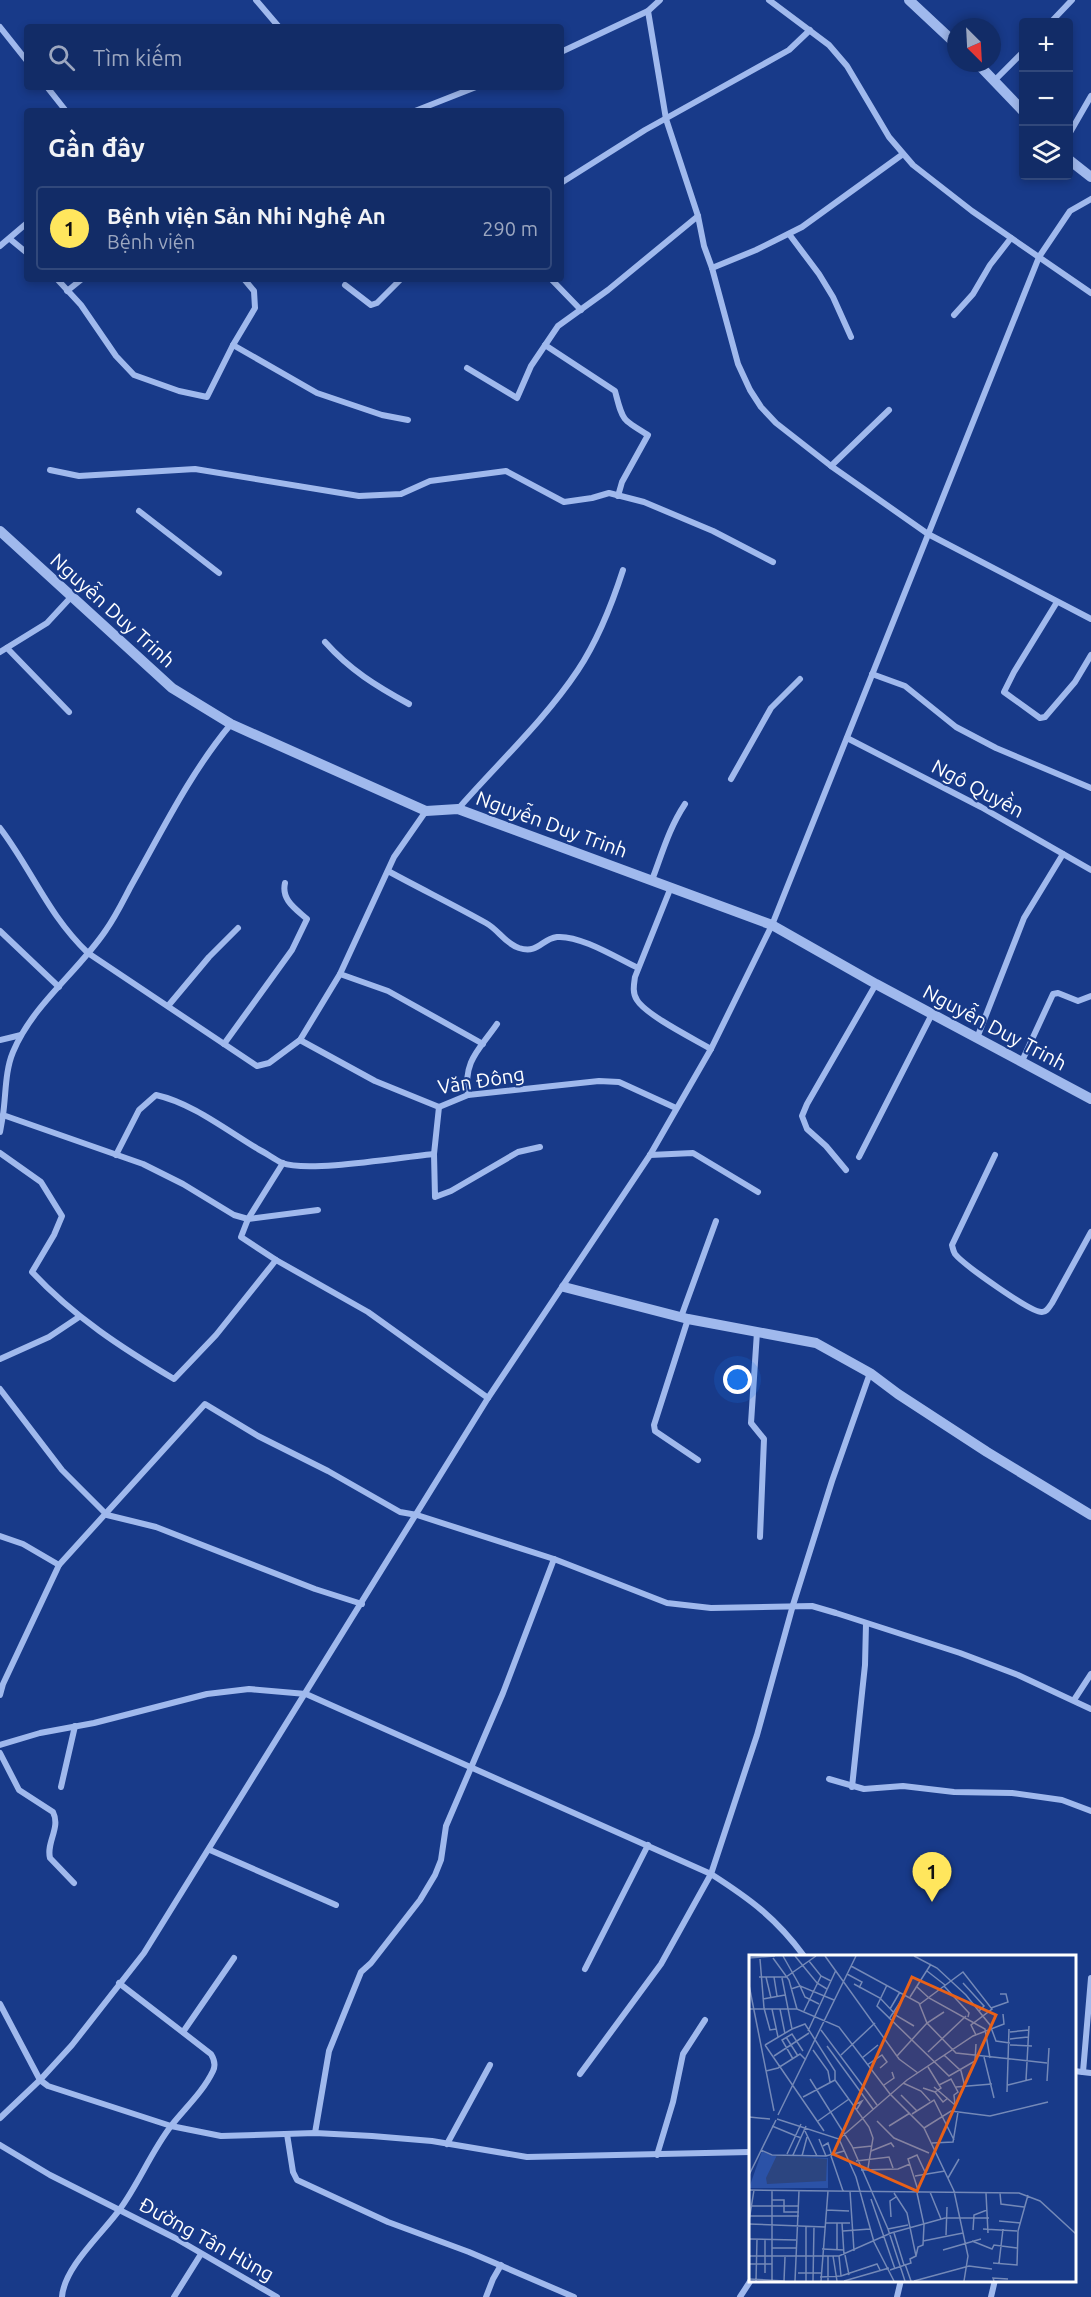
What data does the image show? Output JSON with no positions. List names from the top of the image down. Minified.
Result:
{"streets":{"street":["Nguyễn Duy Trinh","Ngô Quyền","Văn Đông","Đường Tân Hùng"]},"north":"bottom right","page":{"map_buttons":["+","−"],"search":"Tìm kiếm","heading":"Gần đây","list":[{"mark":"1","name":"Bệnh viện Sản Nhi Nghệ An","note":"Bệnh viện","value":"290 m"}],"pins":"1"}}
